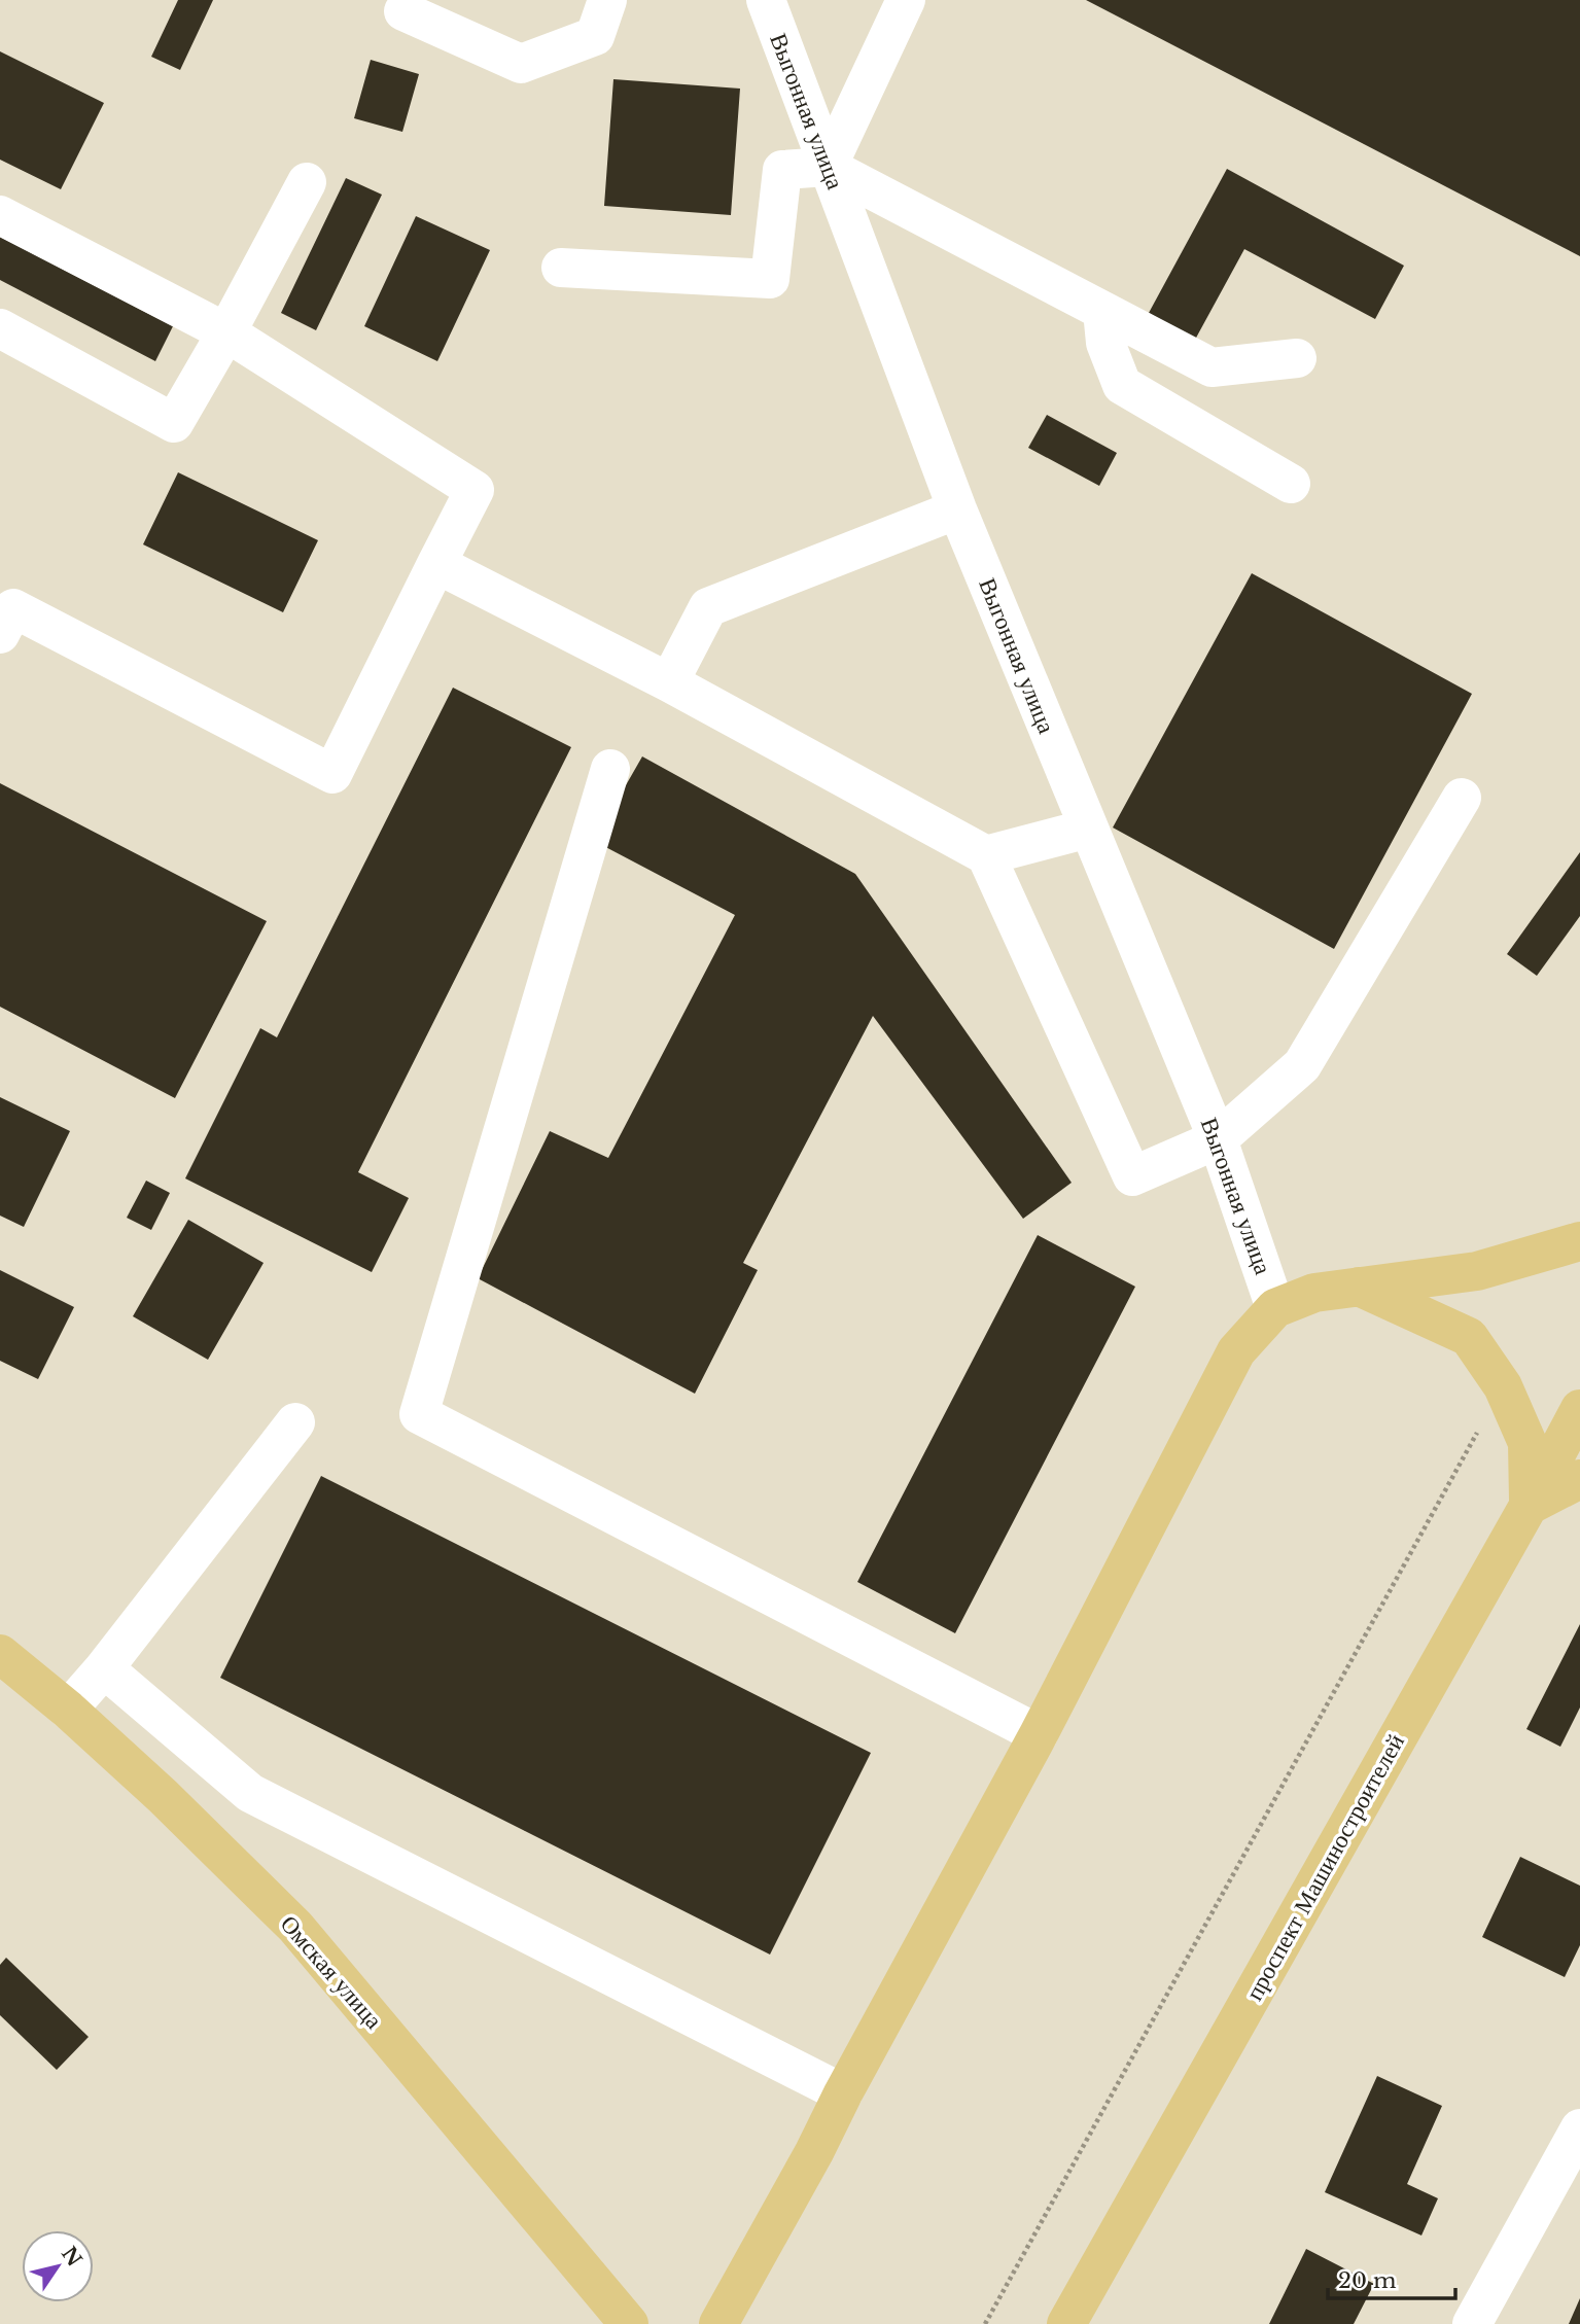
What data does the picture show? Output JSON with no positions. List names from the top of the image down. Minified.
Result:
{"streets":{"main road":["проспект Машиностроителей","Омская улица"],"street":["Выгонная улица"]},"scale_bar":"20 m","north":"top right"}
